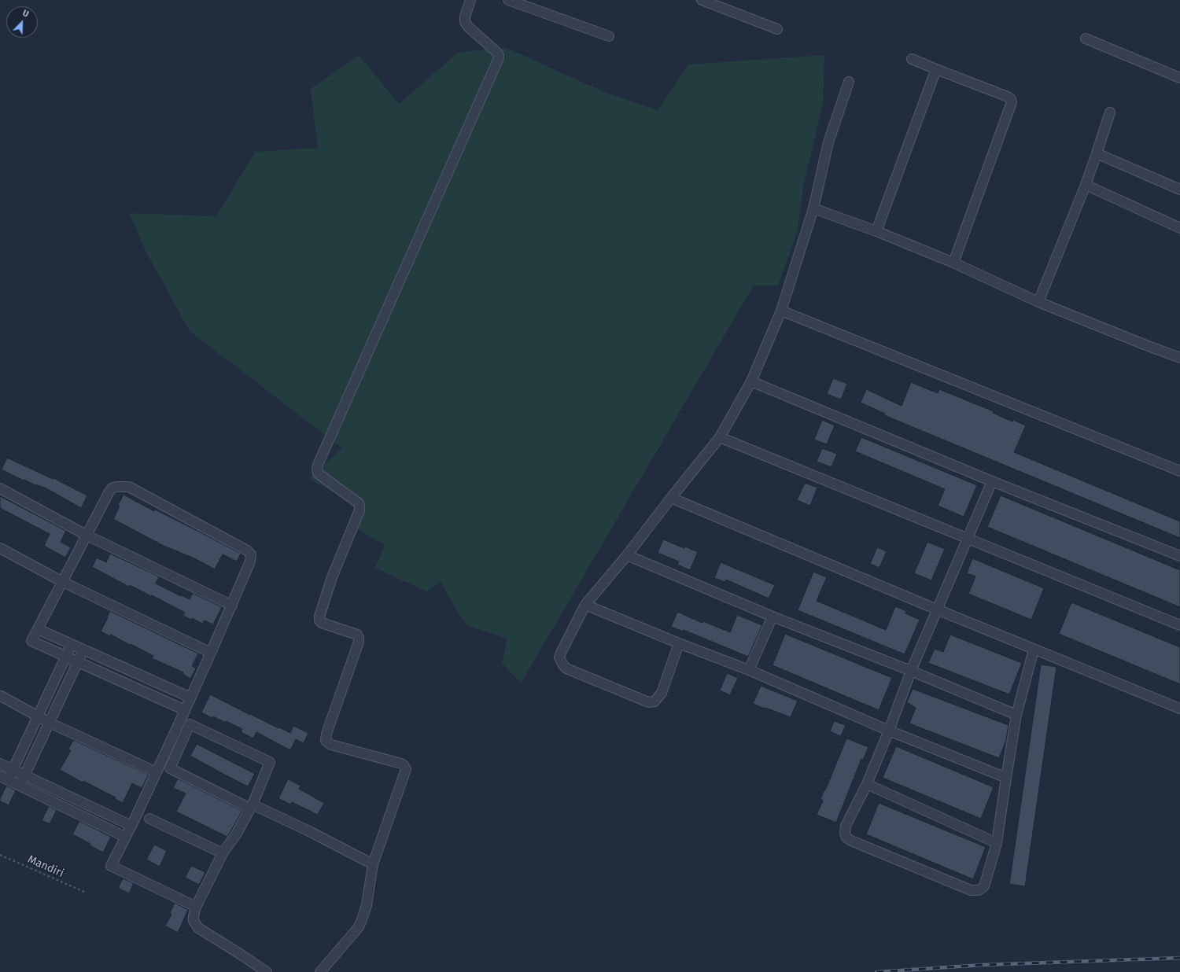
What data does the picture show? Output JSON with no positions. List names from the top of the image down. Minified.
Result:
{"streets":{"path":["Mandiri"]},"north":"top right"}
